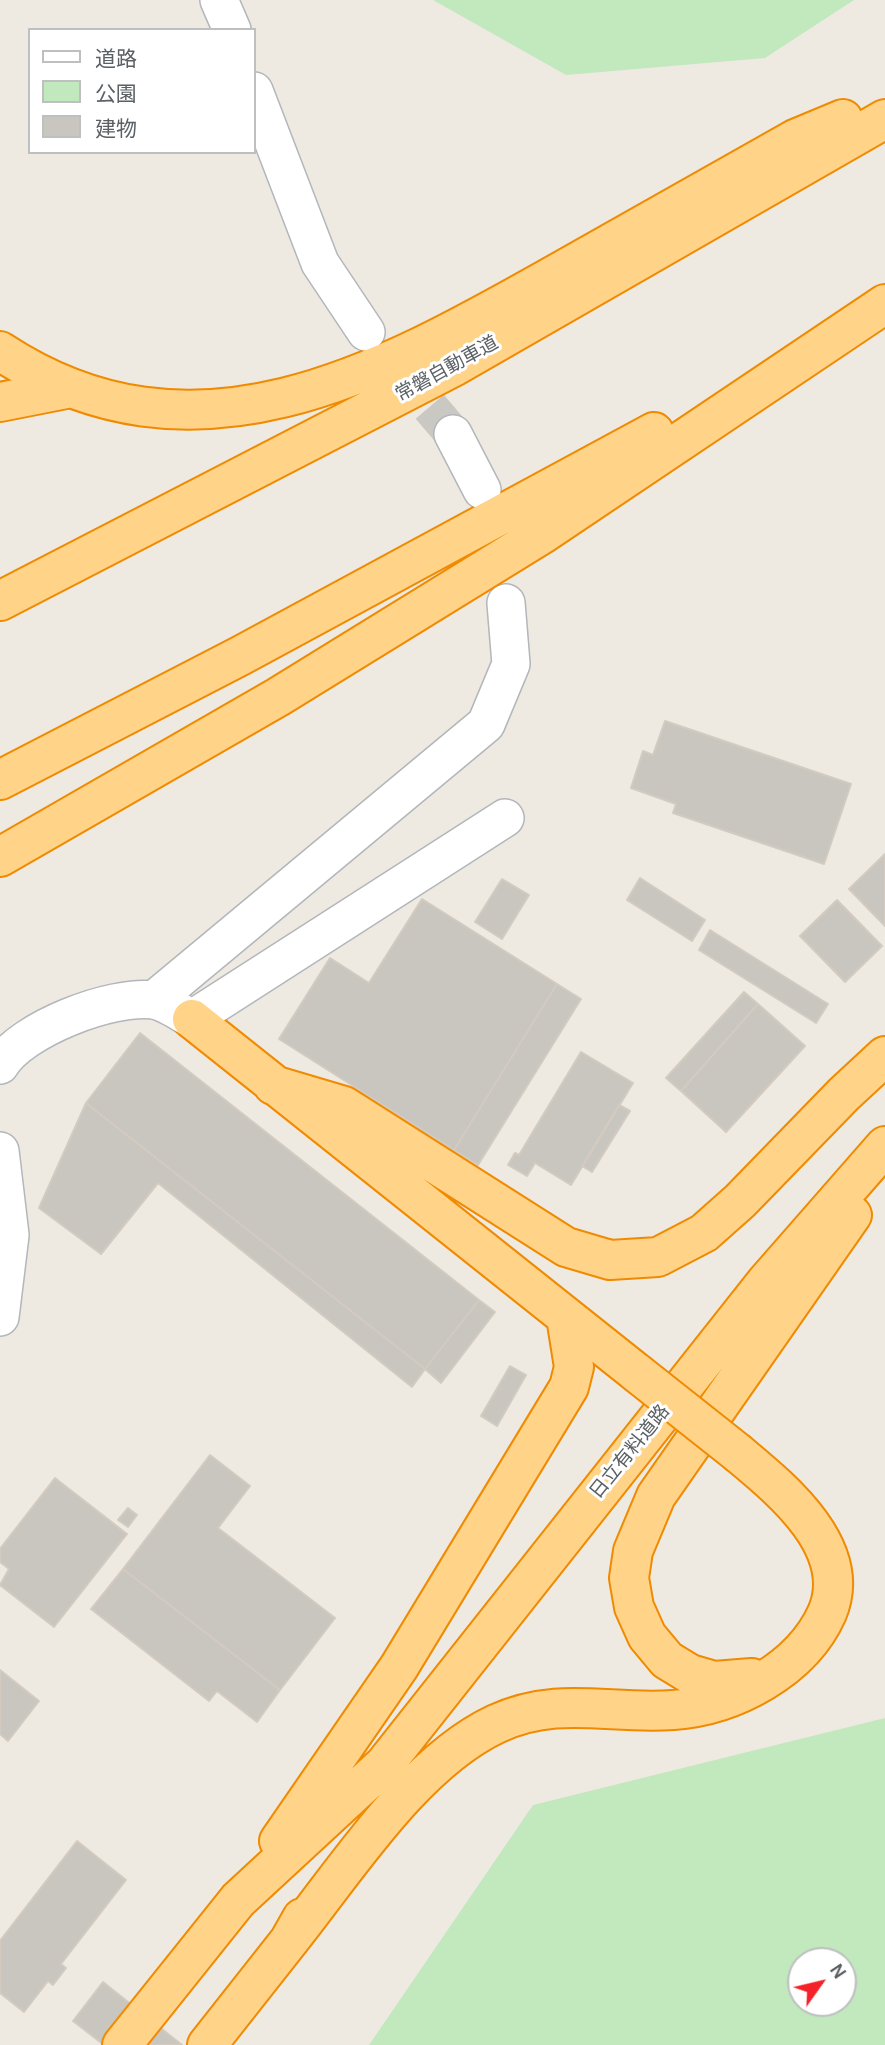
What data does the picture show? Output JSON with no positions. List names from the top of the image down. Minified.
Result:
{"streets":{"highway":["常磐自動車道","日立有料道路"]},"legend":["道路","公園","建物"],"north":"top right"}
